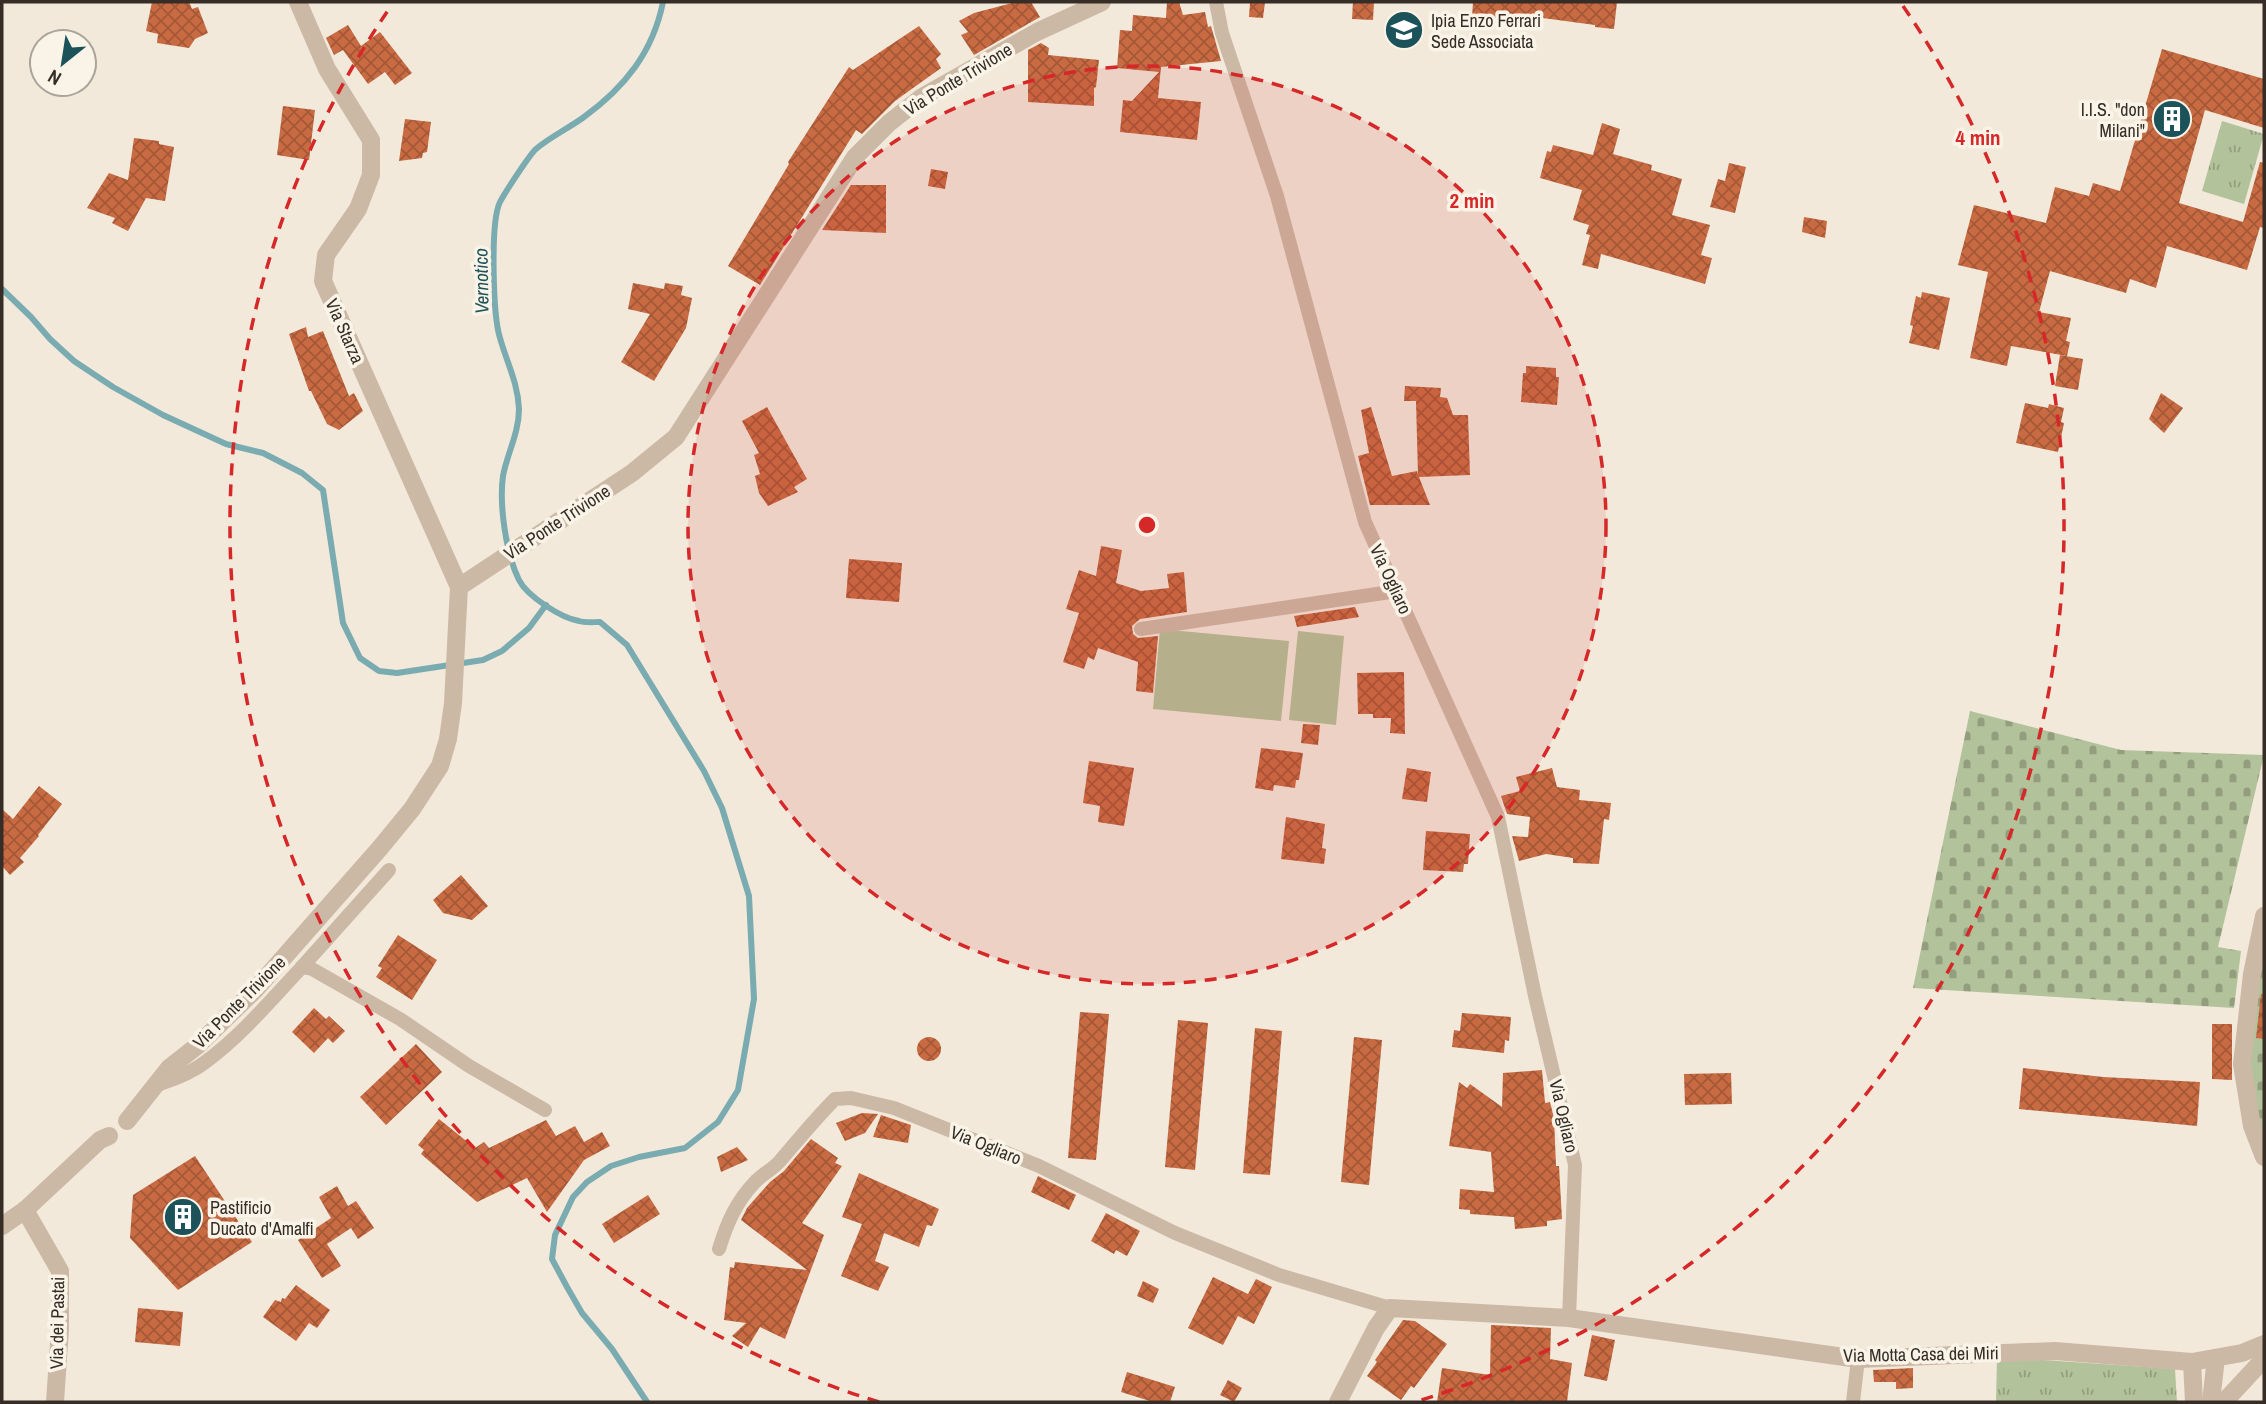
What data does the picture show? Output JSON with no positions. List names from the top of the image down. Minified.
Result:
{"streets":{"street":["Via Ponte Trivione","Via Starza","Via Ogliaro","Via dei Pastai","Via Motta Casa dei Miri"]},"crossings":[["Via Ponte Trivione","Via Starza"],["Via Ogliaro","Via Motta Casa dei Miri"]],"water":["Vernotico"],"places":{"school or university":["Ipia Enzo Ferrari Sede Associata"],"building":["I.I.S. \"don Milani\"","Pastificio Ducato d'Amalfi"]},"north":"bottom left","rings":["4 min","2 min"]}
